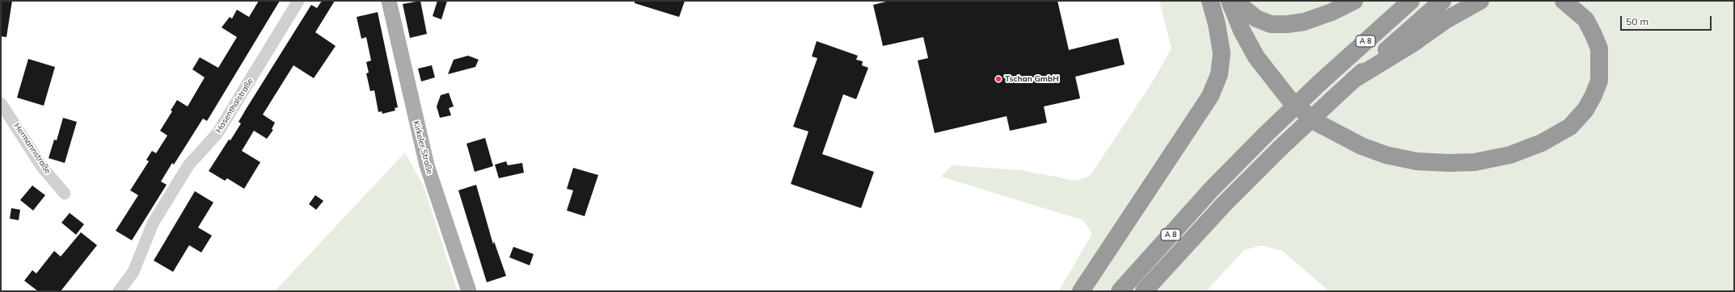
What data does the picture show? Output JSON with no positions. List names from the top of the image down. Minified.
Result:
{"streets":{"highway":["A 8"],"main road":["Kirkeler Straße"],"street":["Hasenthalstraße","Hermannstraße"]},"places":["Tschan GmbH"],"scale_bar":"50 m"}
